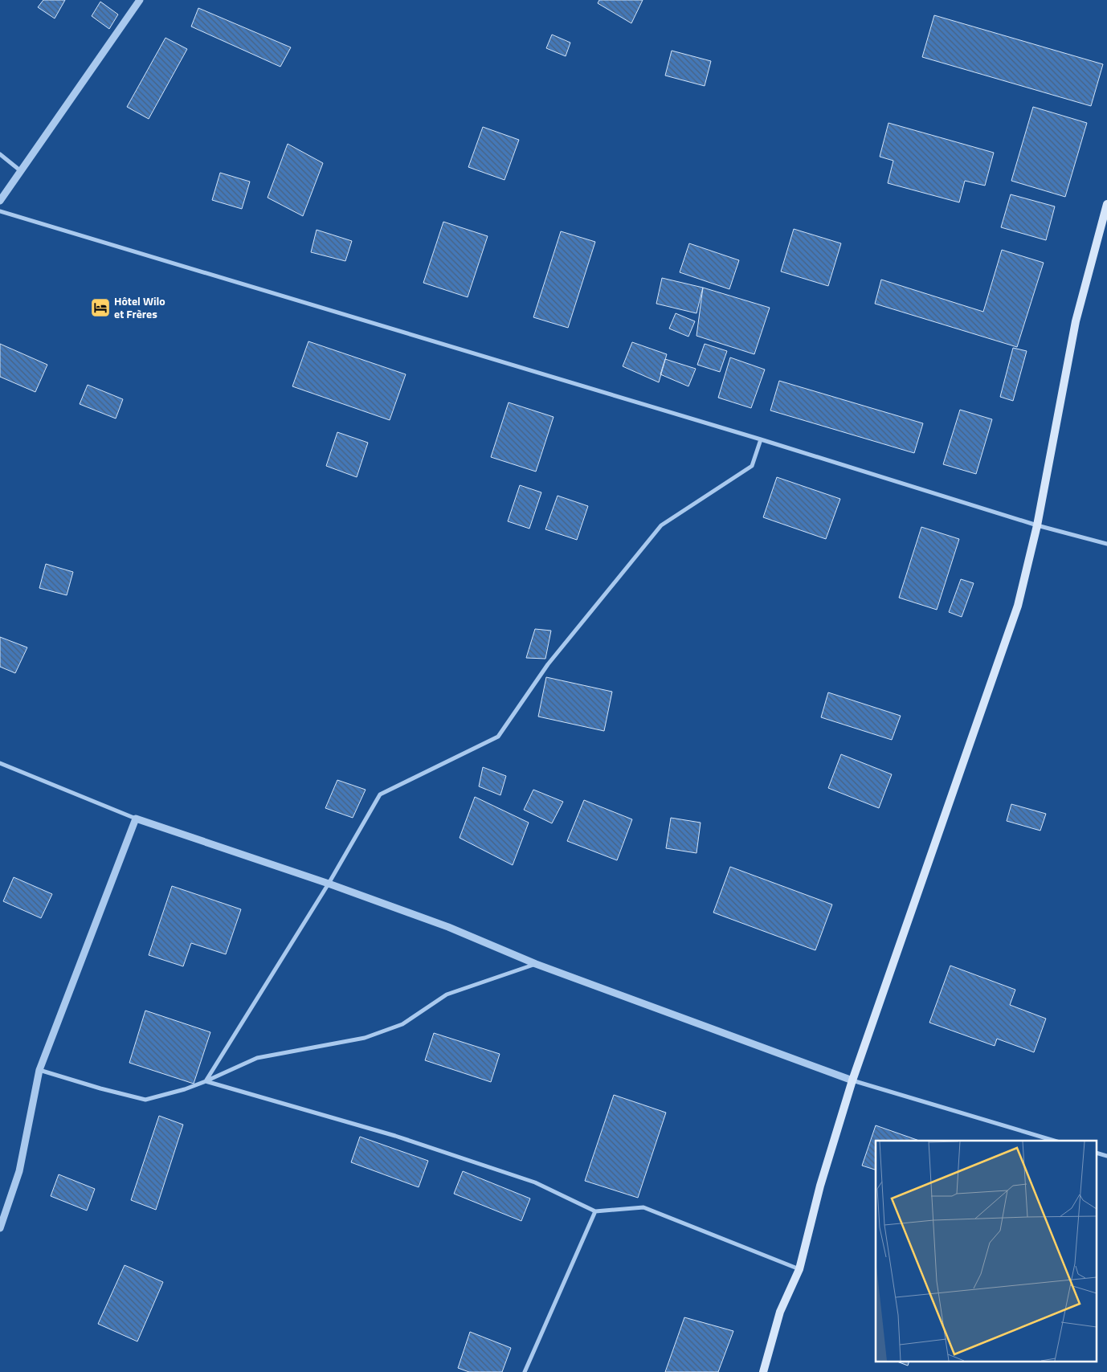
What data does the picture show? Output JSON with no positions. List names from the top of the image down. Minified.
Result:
{"places":{"hotel":["Hôtel Wilo et Frères"]}}
